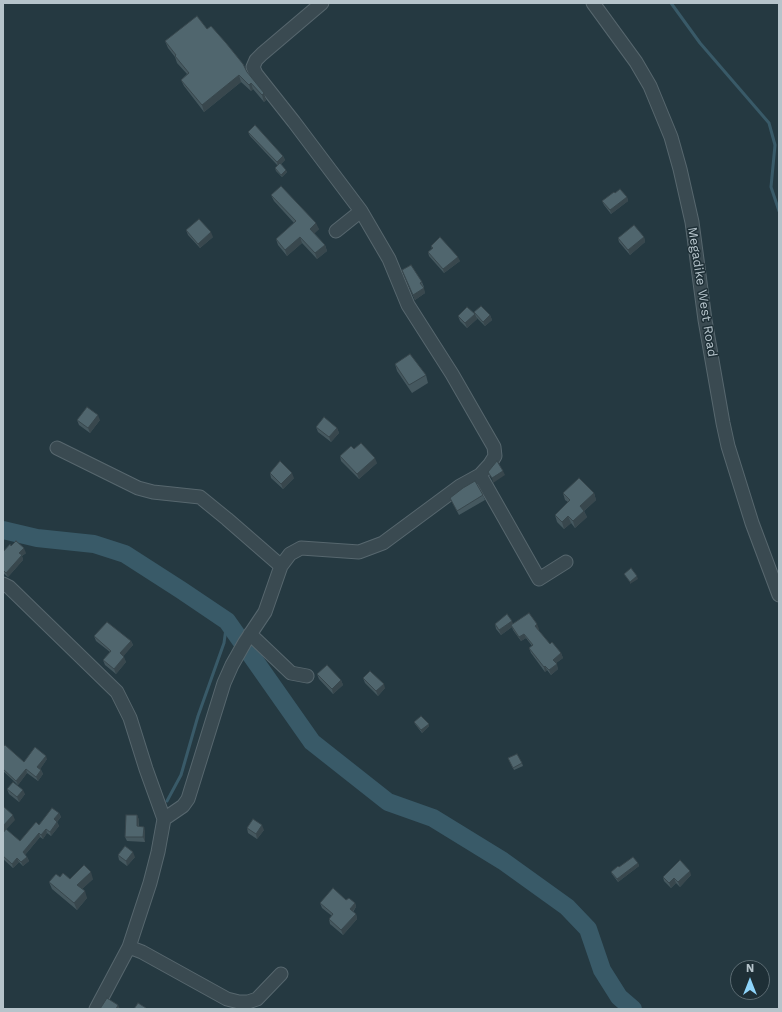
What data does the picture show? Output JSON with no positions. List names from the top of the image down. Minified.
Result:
{"streets":{"street":["Megadike West Road"]},"north":"top"}
